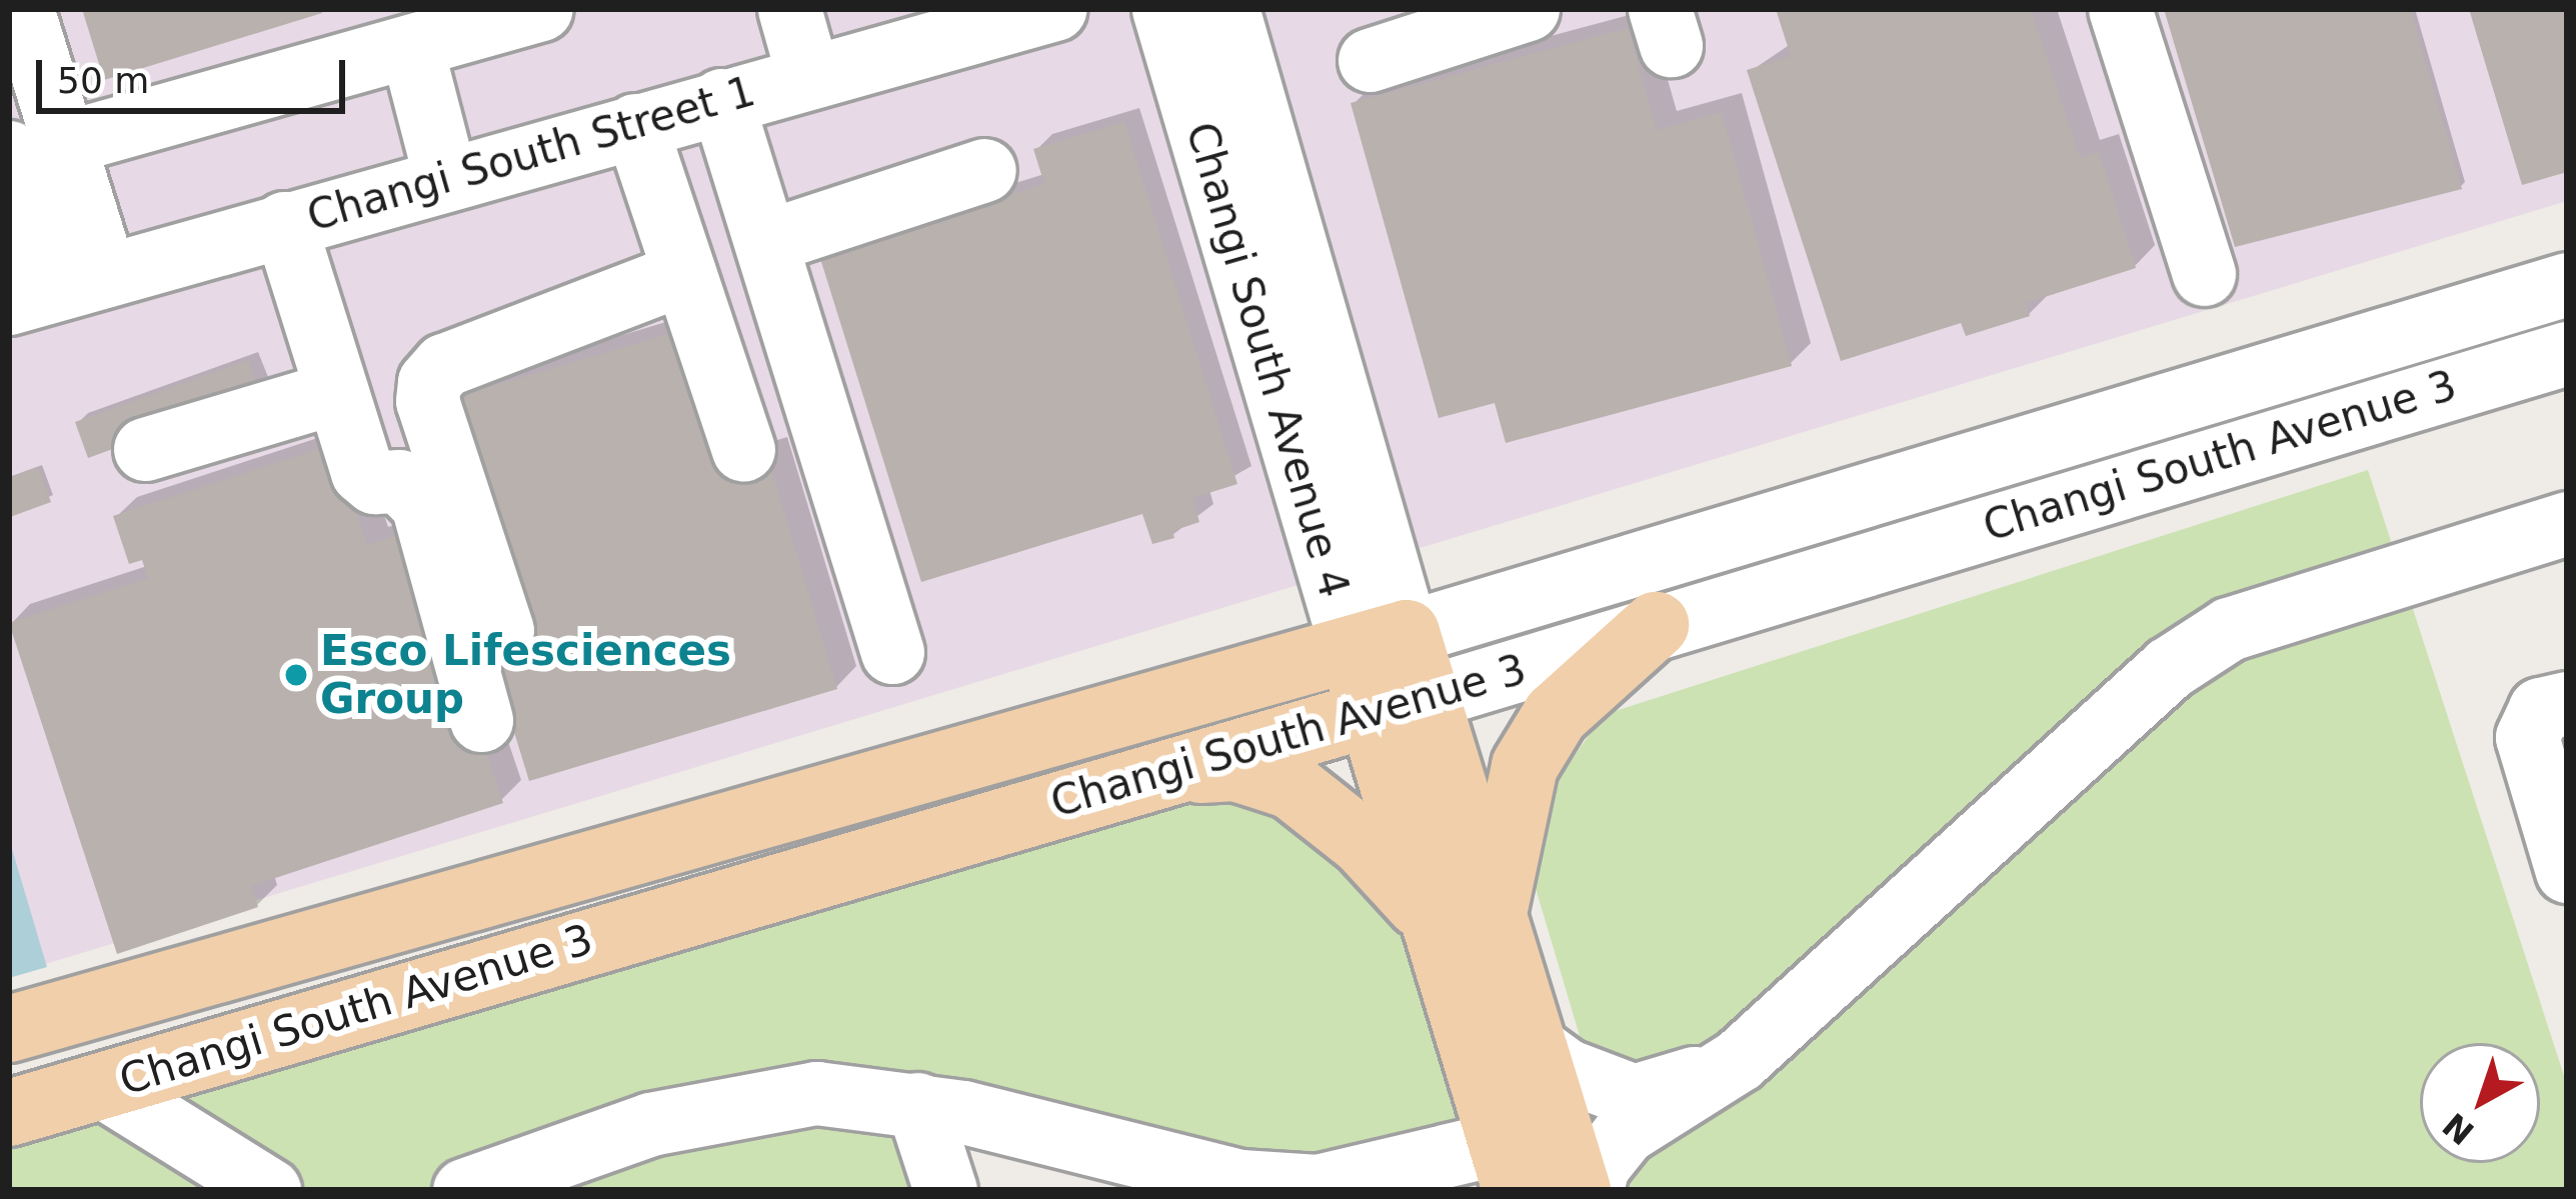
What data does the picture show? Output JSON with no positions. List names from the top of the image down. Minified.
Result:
{"streets":{"main road":["Changi South Avenue 4","Changi South Avenue 3"],"street":["Changi South Street 1"]},"crossings":[["Changi South Avenue 4","Changi South Avenue 3"]],"places":["Esco Lifesciences Group"],"scale_bar":"50 m","north":"bottom left"}
